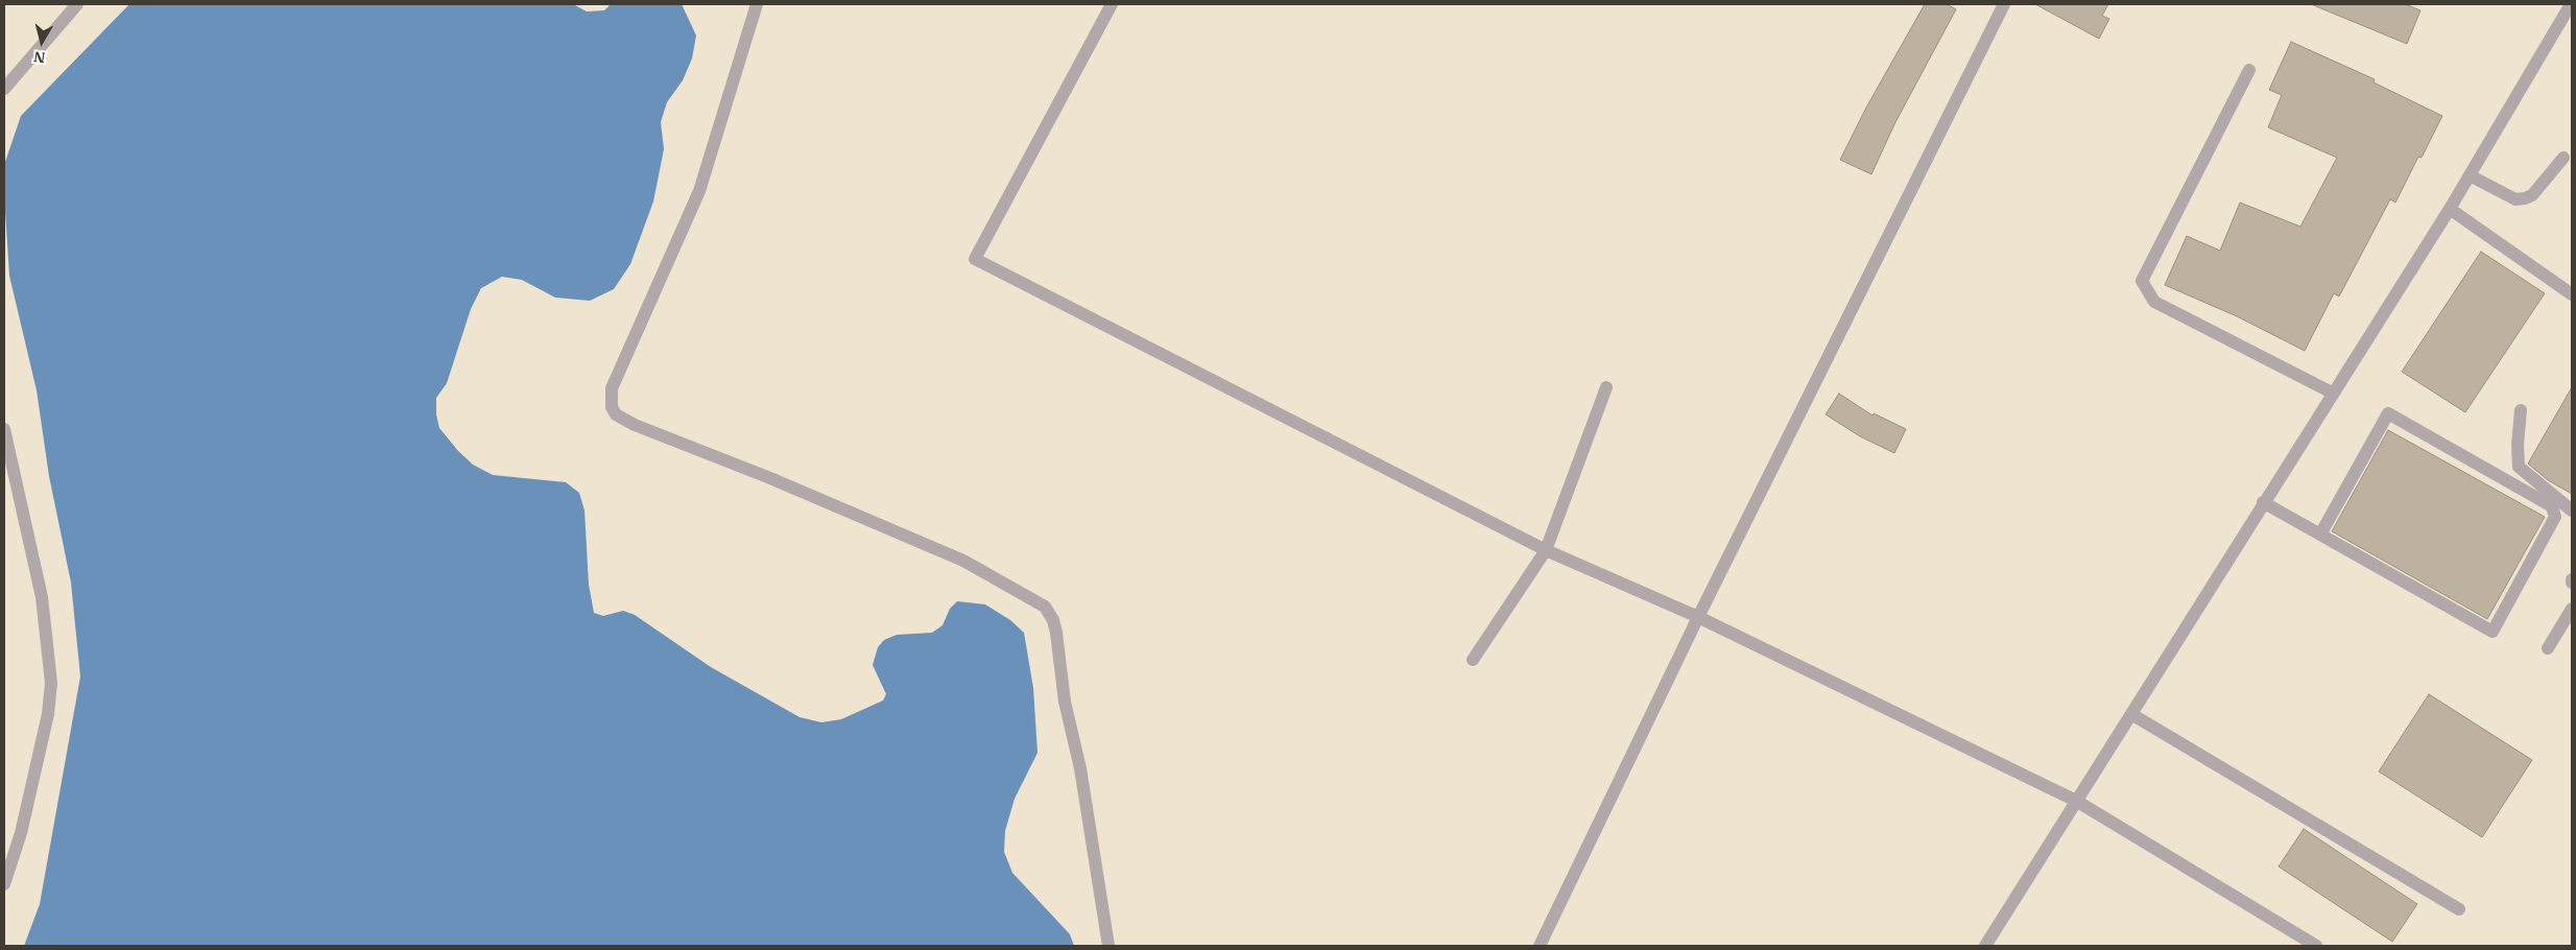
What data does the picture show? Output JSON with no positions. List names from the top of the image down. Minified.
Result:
{"north":"bottom"}
